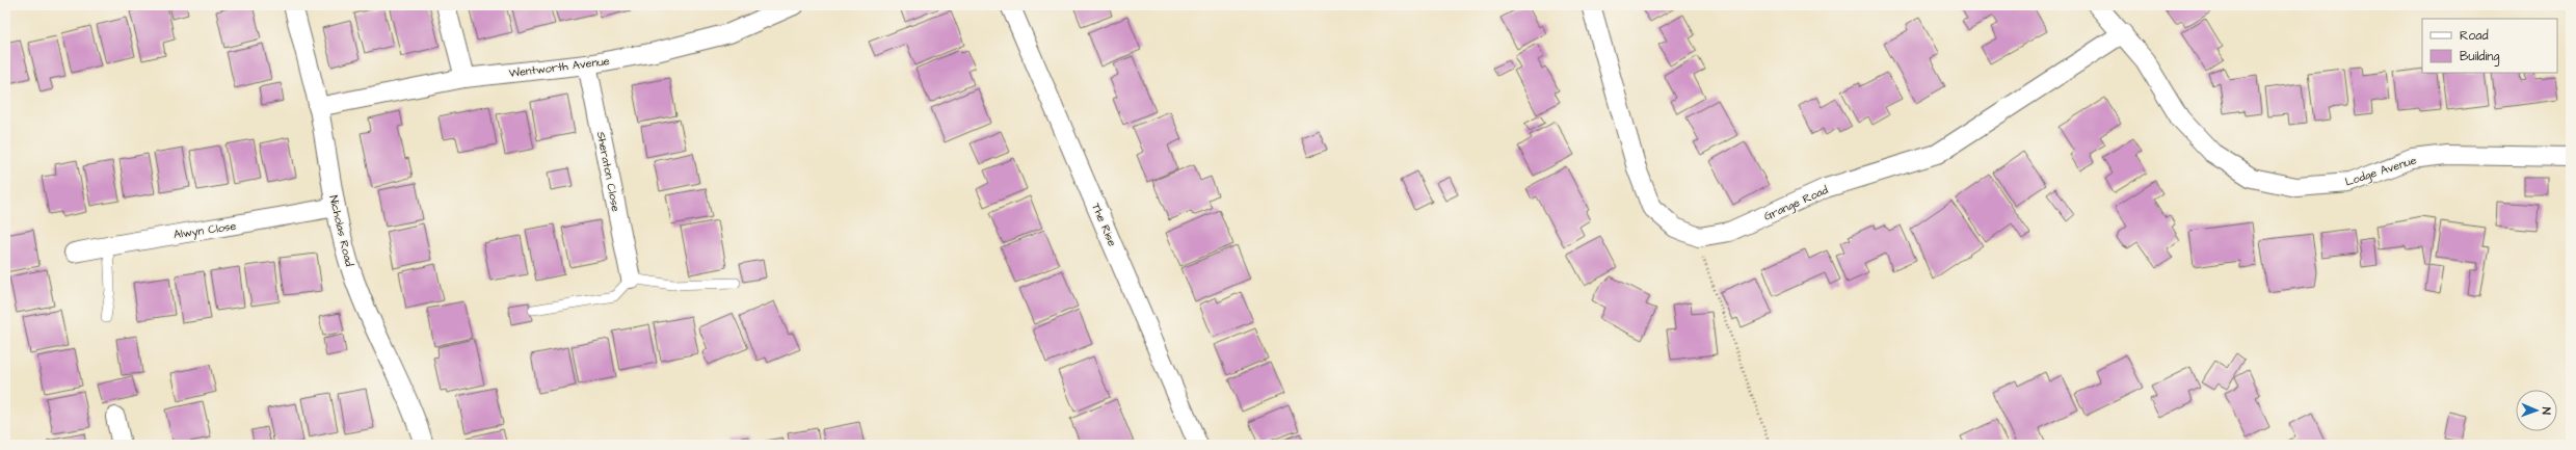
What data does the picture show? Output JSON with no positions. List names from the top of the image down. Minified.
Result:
{"streets":{"street":["Wentworth Avenue","Lodge Avenue","Sheraton Close","Grange Road","The Rise","Alwyn Close","Nicholas Road"]},"crossings":[["Wentworth Avenue","Sheraton Close"],["Wentworth Avenue","Nicholas Road"],["Lodge Avenue","Grange Road"],["Alwyn Close","Nicholas Road"]],"legend":["Road","Building"],"north":"right"}
